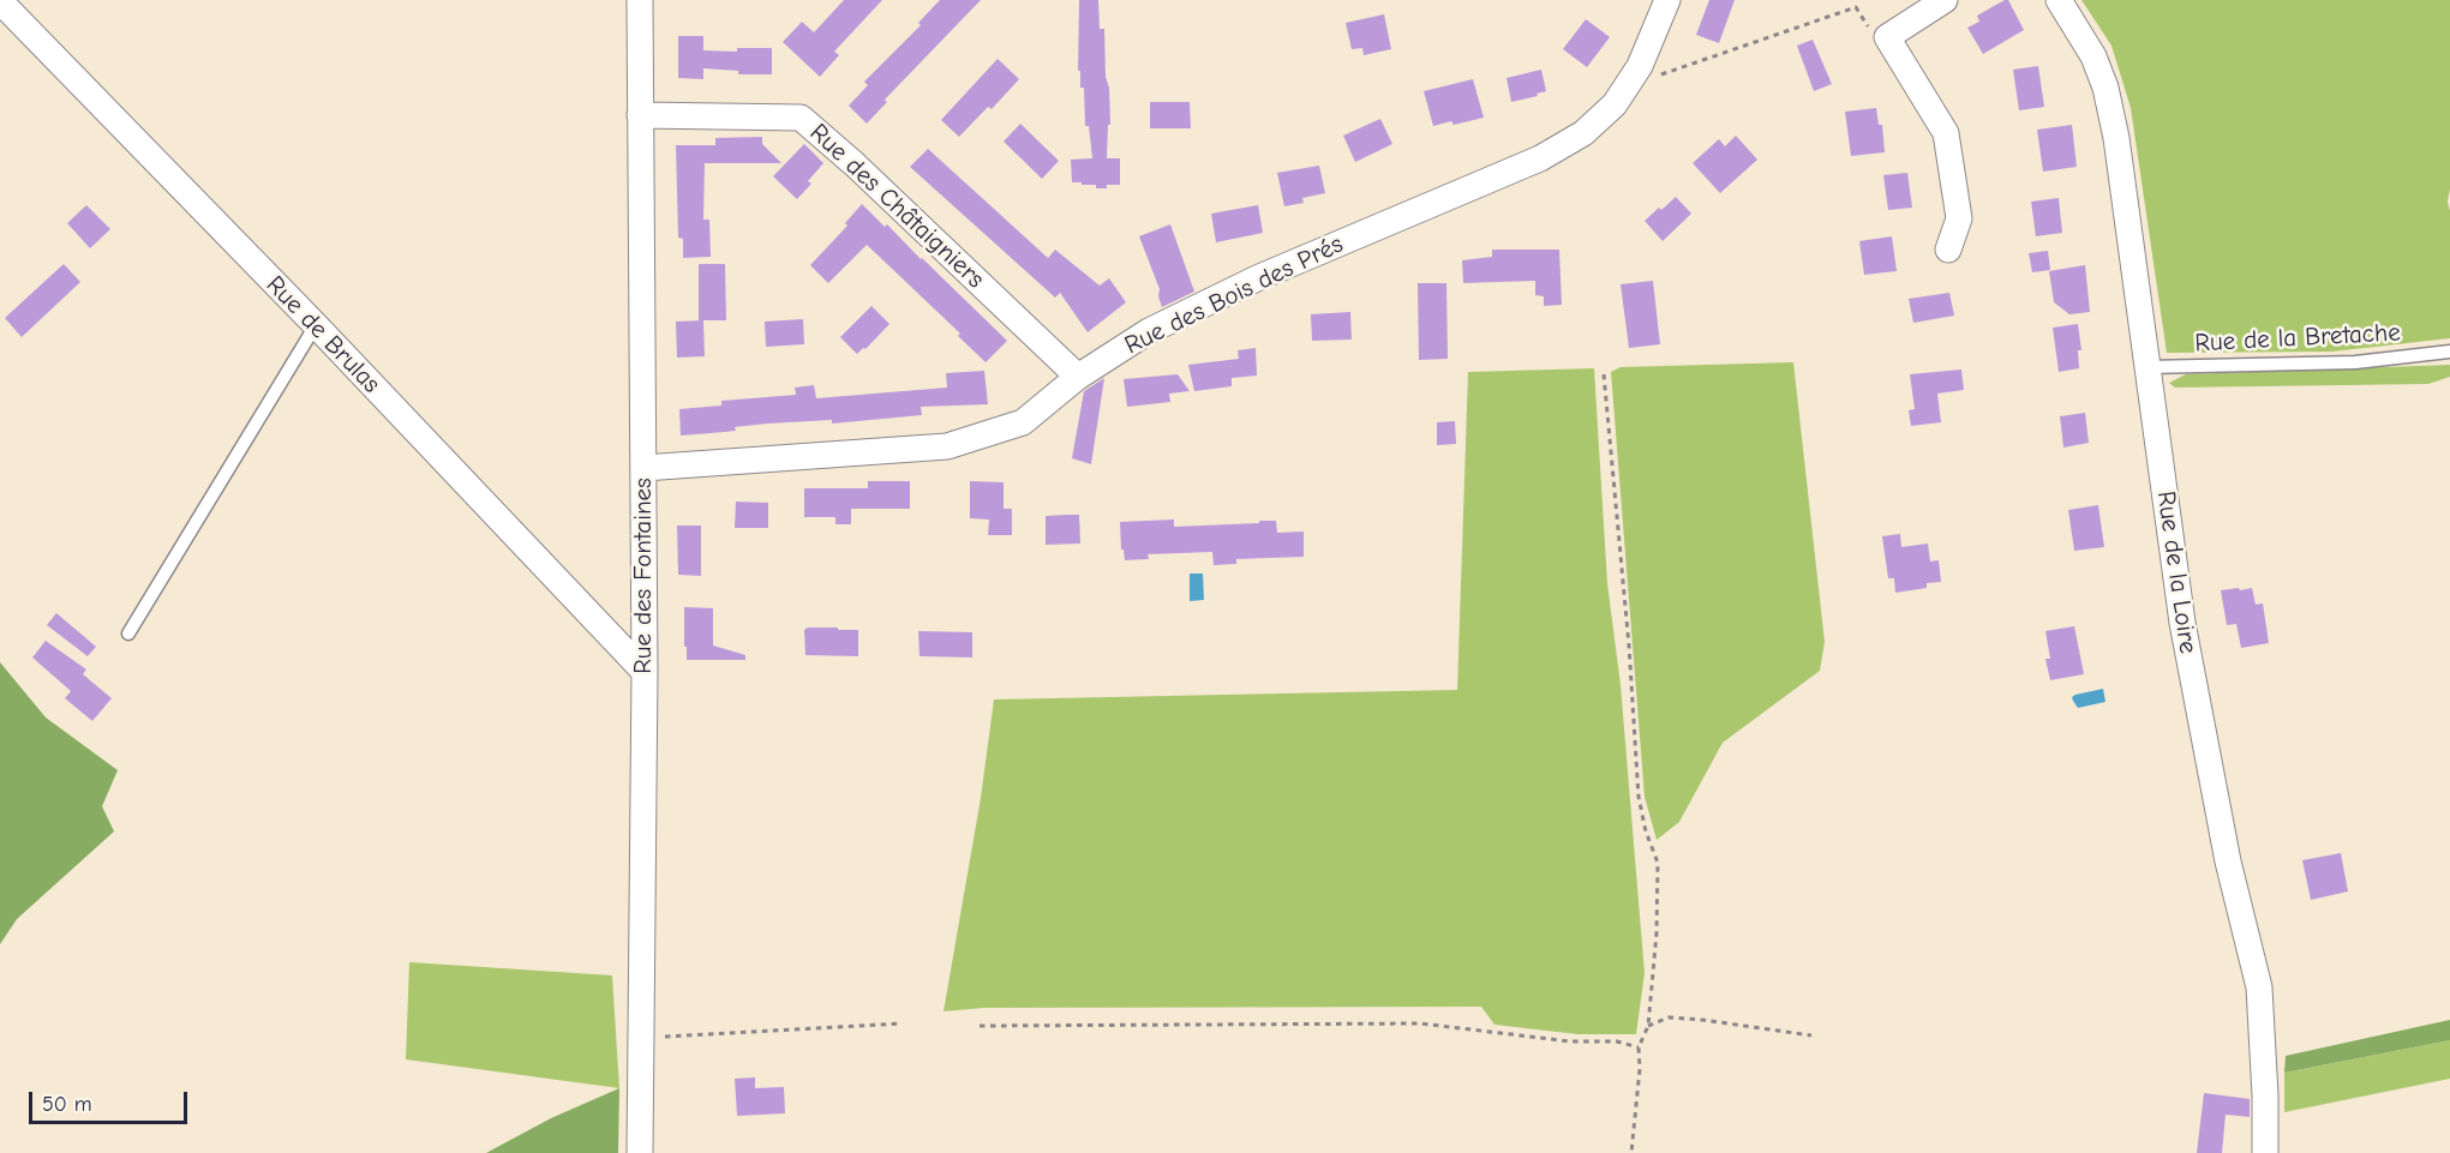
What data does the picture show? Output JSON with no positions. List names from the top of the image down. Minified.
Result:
{"streets":{"street":["Rue des Châtaigniers","Rue des Bois des Prés","Rue de Brulas","Rue de la Loire","Rue des Fontaines"],"lane":["Rue de la Bretache"]},"crossings":[["Rue des Châtaigniers","Rue des Bois des Prés"],["Rue des Châtaigniers","Rue des Fontaines"],["Rue des Bois des Prés","Rue des Fontaines"],["Rue de Brulas","Rue des Fontaines"],["Rue de la Bretache","Rue de la Loire"]],"scale_bar":"50 m"}
